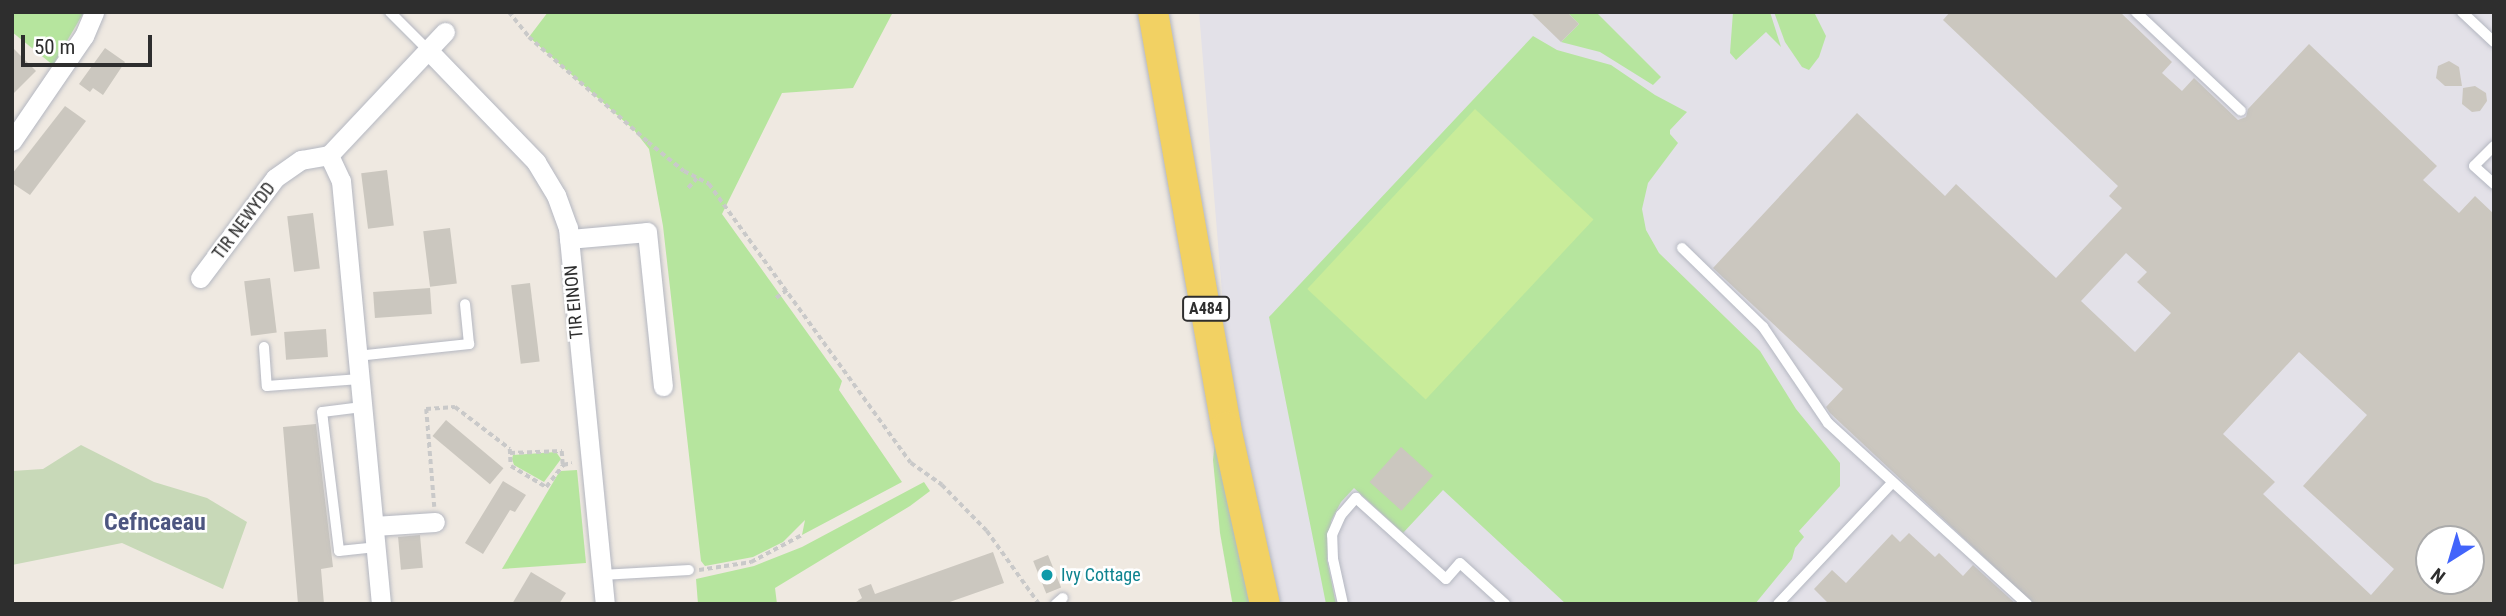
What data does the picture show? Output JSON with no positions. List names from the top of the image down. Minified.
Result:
{"streets":{"main road":["A484"],"street":["TIR NEWYDD","TIR EINON"]},"districts":["Cefncaeau"],"places":["Ivy Cottage"],"scale_bar":"50 m","north":"bottom left"}
